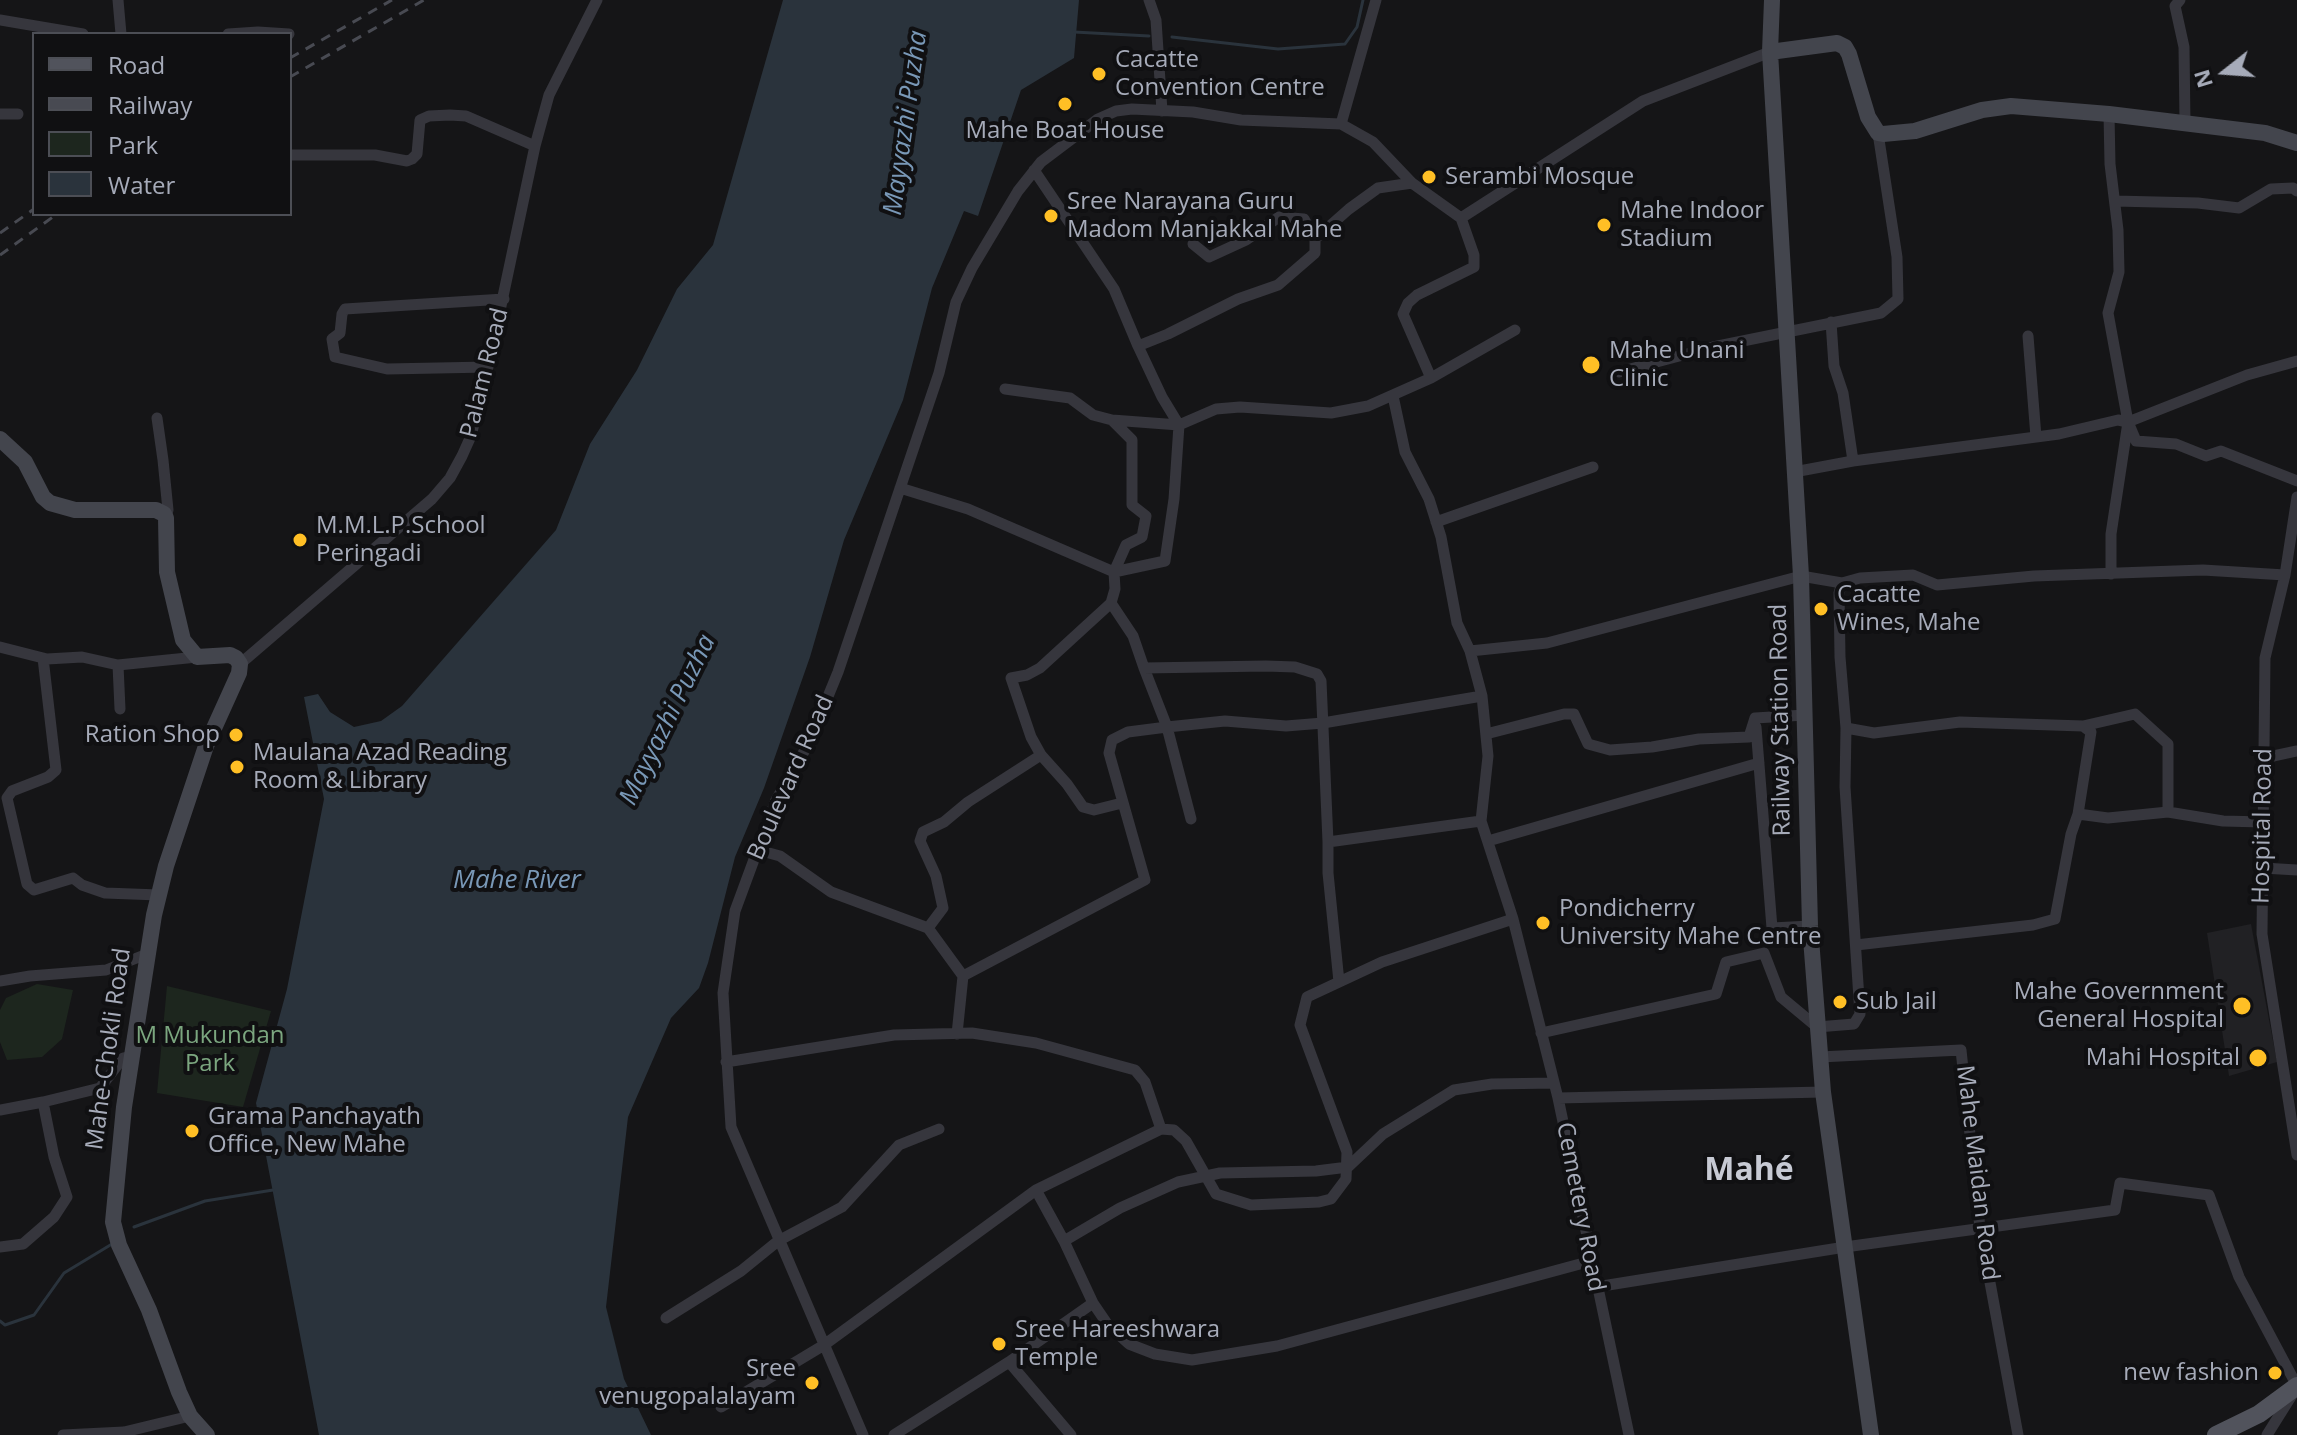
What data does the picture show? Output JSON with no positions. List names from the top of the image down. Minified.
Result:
{"streets":{"street":["Palam Road","Railway Station Road","Boulevard Road","Hospital Road","Mahe-Chokli Road","Mahe Maidan Road","Cemetery Road"]},"crossings":[["Palam Road","Mahe-Chokli Road"],["Railway Station Road","Mahe Maidan Road"],["Railway Station Road","Cemetery Road"]],"districts":["Mahé"],"water":["Mayyazhi Puzha","Mahe River"],"parks":["M Mukundan Park"],"places":["Cacatte Convention Centre","Mahe Boat House","Serambi Mosque","Sree Narayana Guru Madom Manjakkal Mahe","Mahe Indoor Stadium","Mahe Unani Clinic","M.M.L.P.School Peringadi","Cacatte Wines, Mahe","Ration Shop","Maulana Azad Reading Room & Library","Pondicherry University Mahe Centre","Sub Jail","Mahe Government General Hospital","Mahi Hospital","Grama Panchayath Office, New Mahe","Sree Hareeshwara Temple","new fashion","Sree venugopalalayam"],"legend":["Road","Railway","Park","Water"],"north":"left"}
